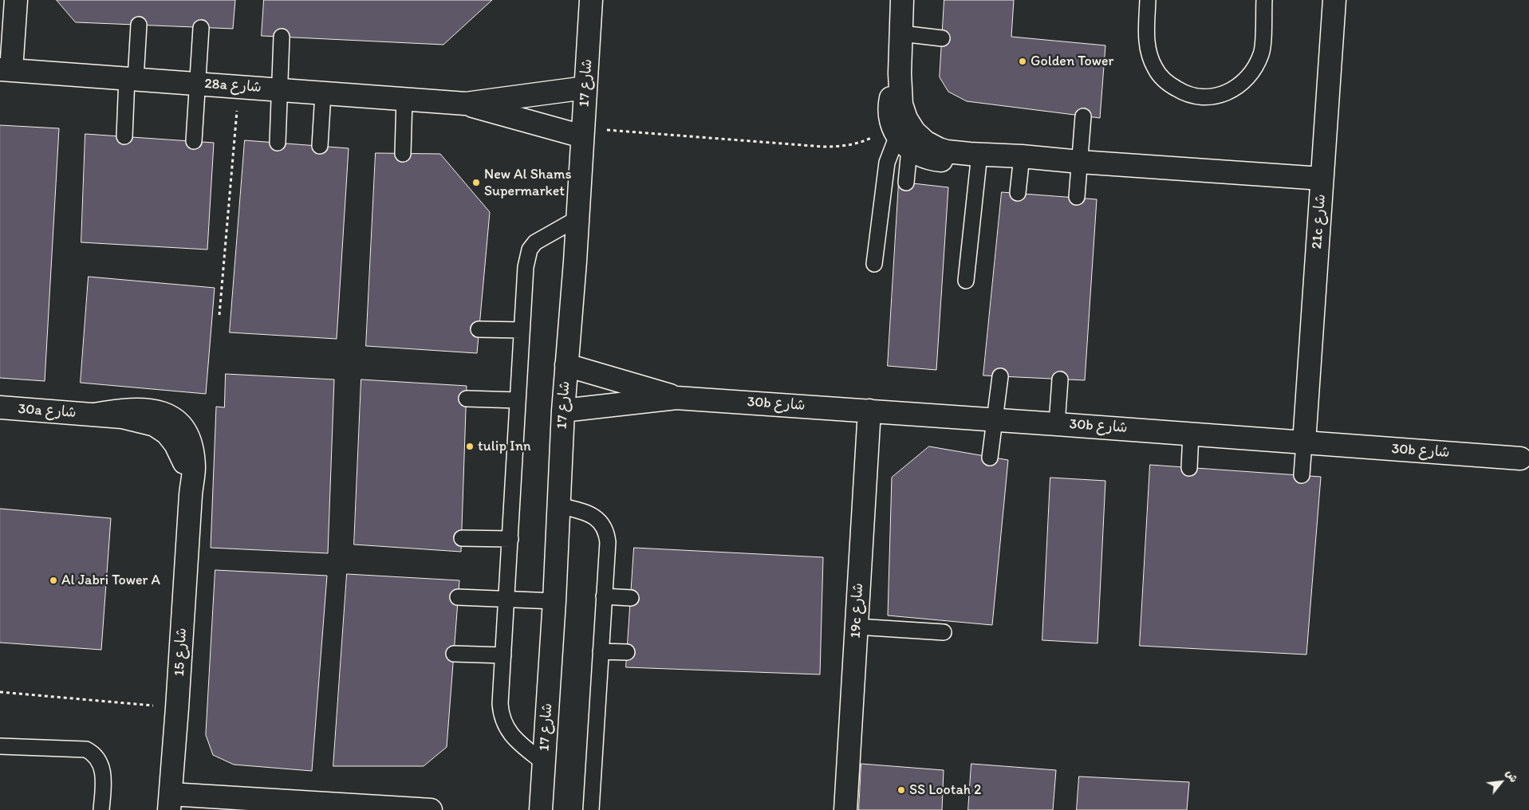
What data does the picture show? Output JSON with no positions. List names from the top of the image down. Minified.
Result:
{"streets":{"street":["شارع 17","28a شارع","21c شارع","30b شارع","30a شارع","19c شارع","شارع 15"]},"crossings":[["شارع 17","28a شارع"],["شارع 17","30b شارع"],["21c شارع","30b شارع"],["30b شارع","19c شارع"],["30a شارع","شارع 15"]],"places":["Golden Tower","New Al Shams Supermarket","tulip Inn","Al Jabri Tower A","SS Lootah 2"],"north":"top right"}
